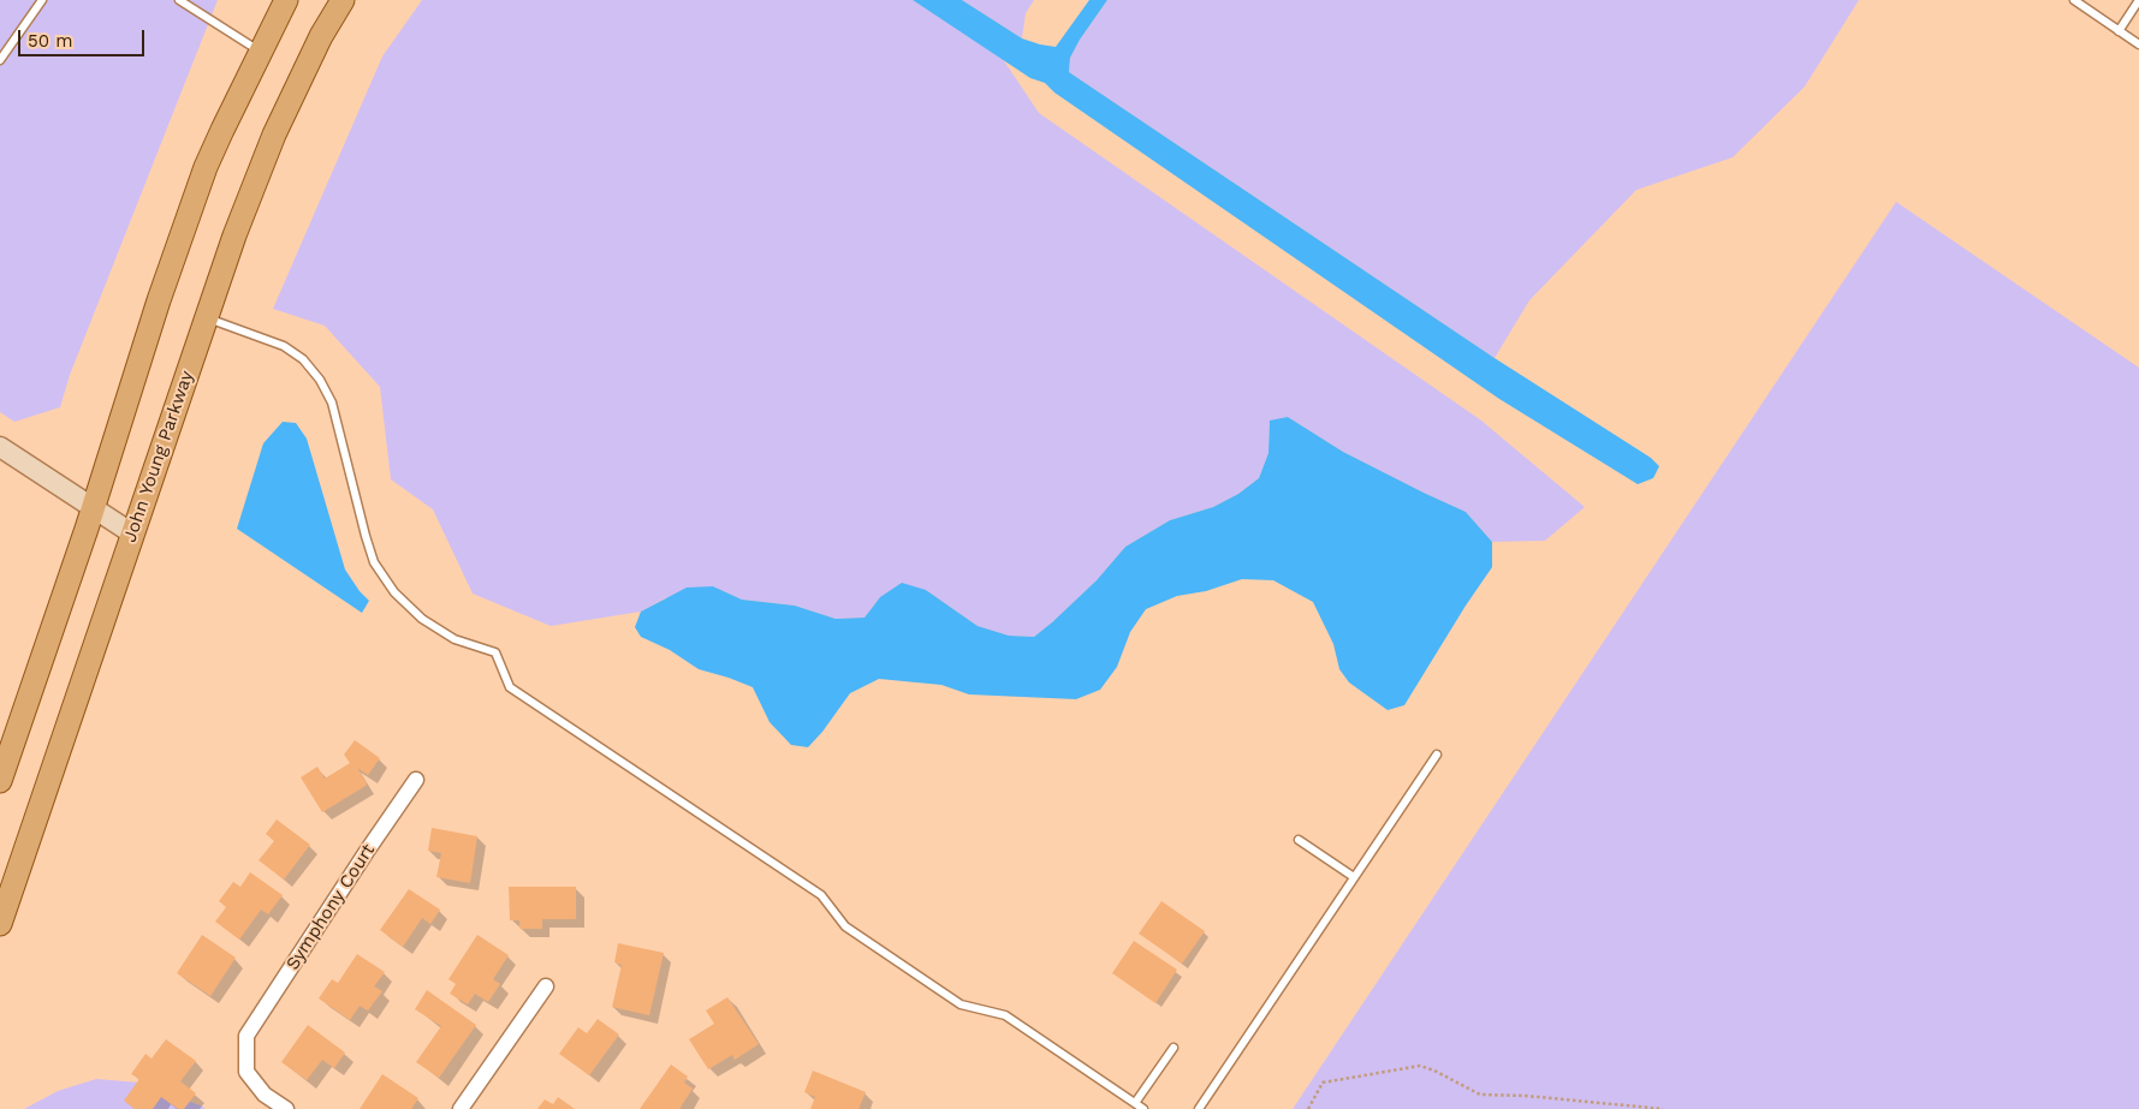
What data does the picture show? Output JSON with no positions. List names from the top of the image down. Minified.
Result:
{"streets":{"main road":["John Young Parkway"],"street":["Symphony Court"]},"scale_bar":"50 m"}
